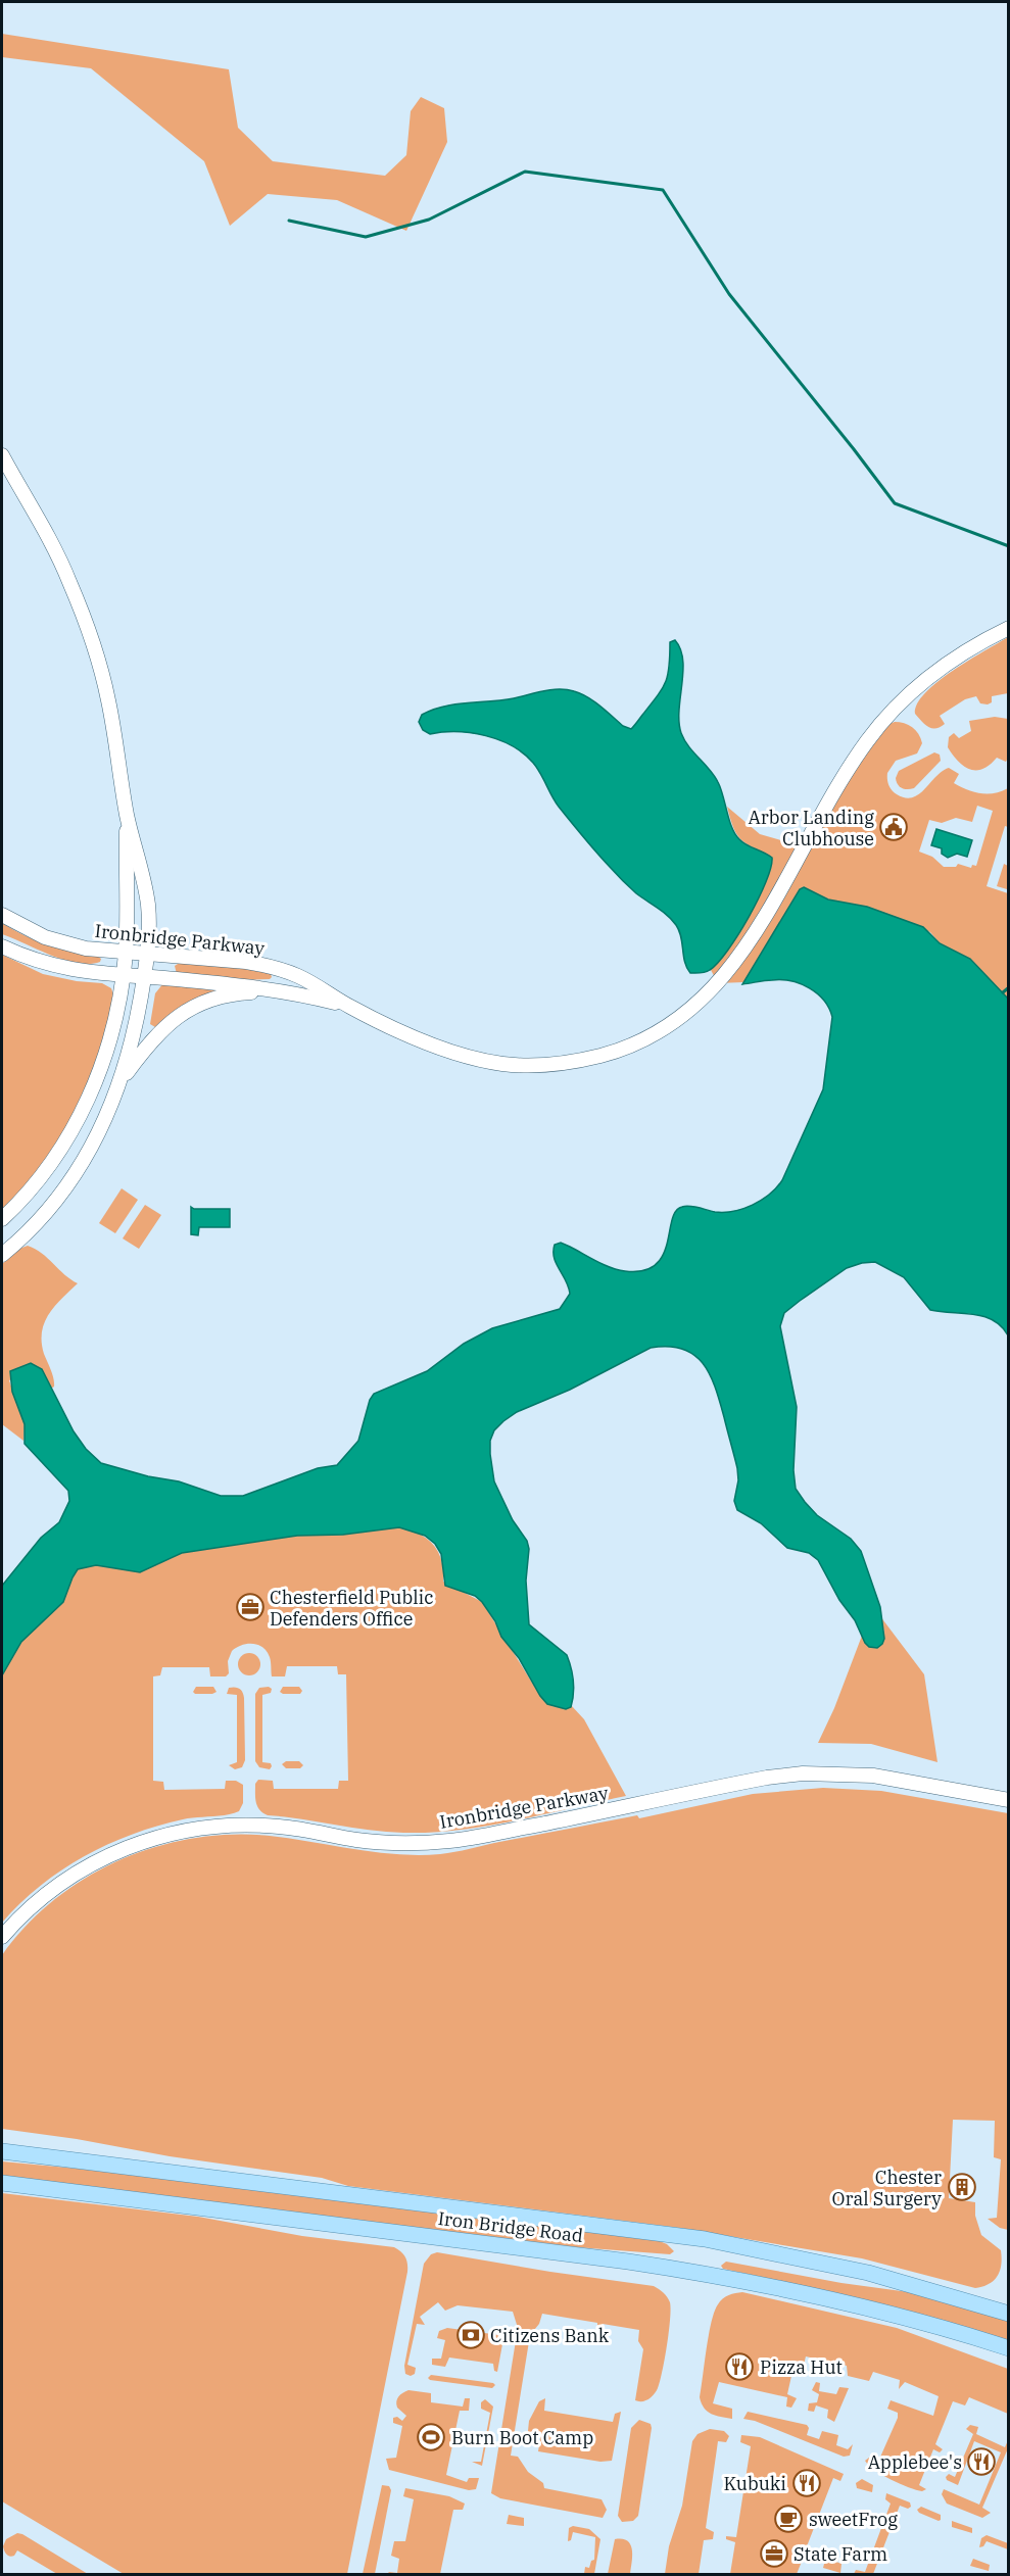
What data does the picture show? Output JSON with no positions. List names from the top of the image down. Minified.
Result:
{"streets":{"main road":["Iron Bridge Road"],"street":["Ironbridge Parkway"]},"places":{"public building":["Arbor Landing Clubhouse"],"office":["Chesterfield Public Defenders Office","State Farm"],"building":["Chester Oral Surgery"],"bank":["Citizens Bank"],"restaurant":["Pizza Hut","Applebee's","Kubuki"],"sports":["Burn Boot Camp"],"cafe":["sweetFrog"]}}
